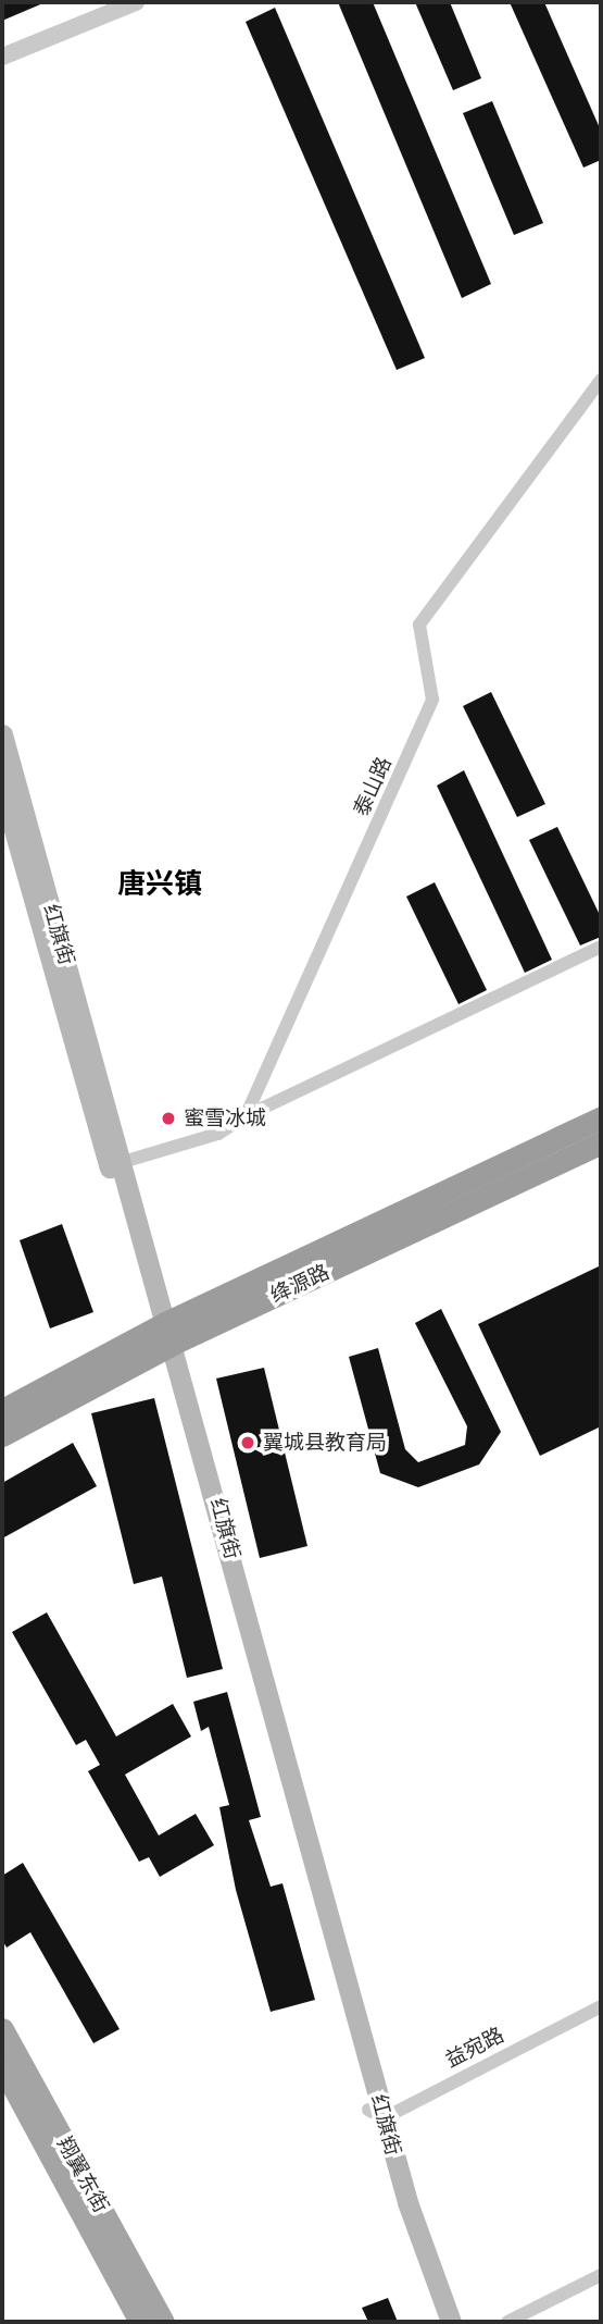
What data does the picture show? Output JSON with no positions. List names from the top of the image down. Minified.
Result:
{"streets":{"highway":["绛源路"],"main road":["红旗街","翔翼东街"],"street":["泰山路","益宛路"]},"crossings":[["红旗街","绛源路"],["红旗街","益宛路"]],"districts":["唐兴镇"],"places":["蜜雪冰城","翼城县教育局"]}
